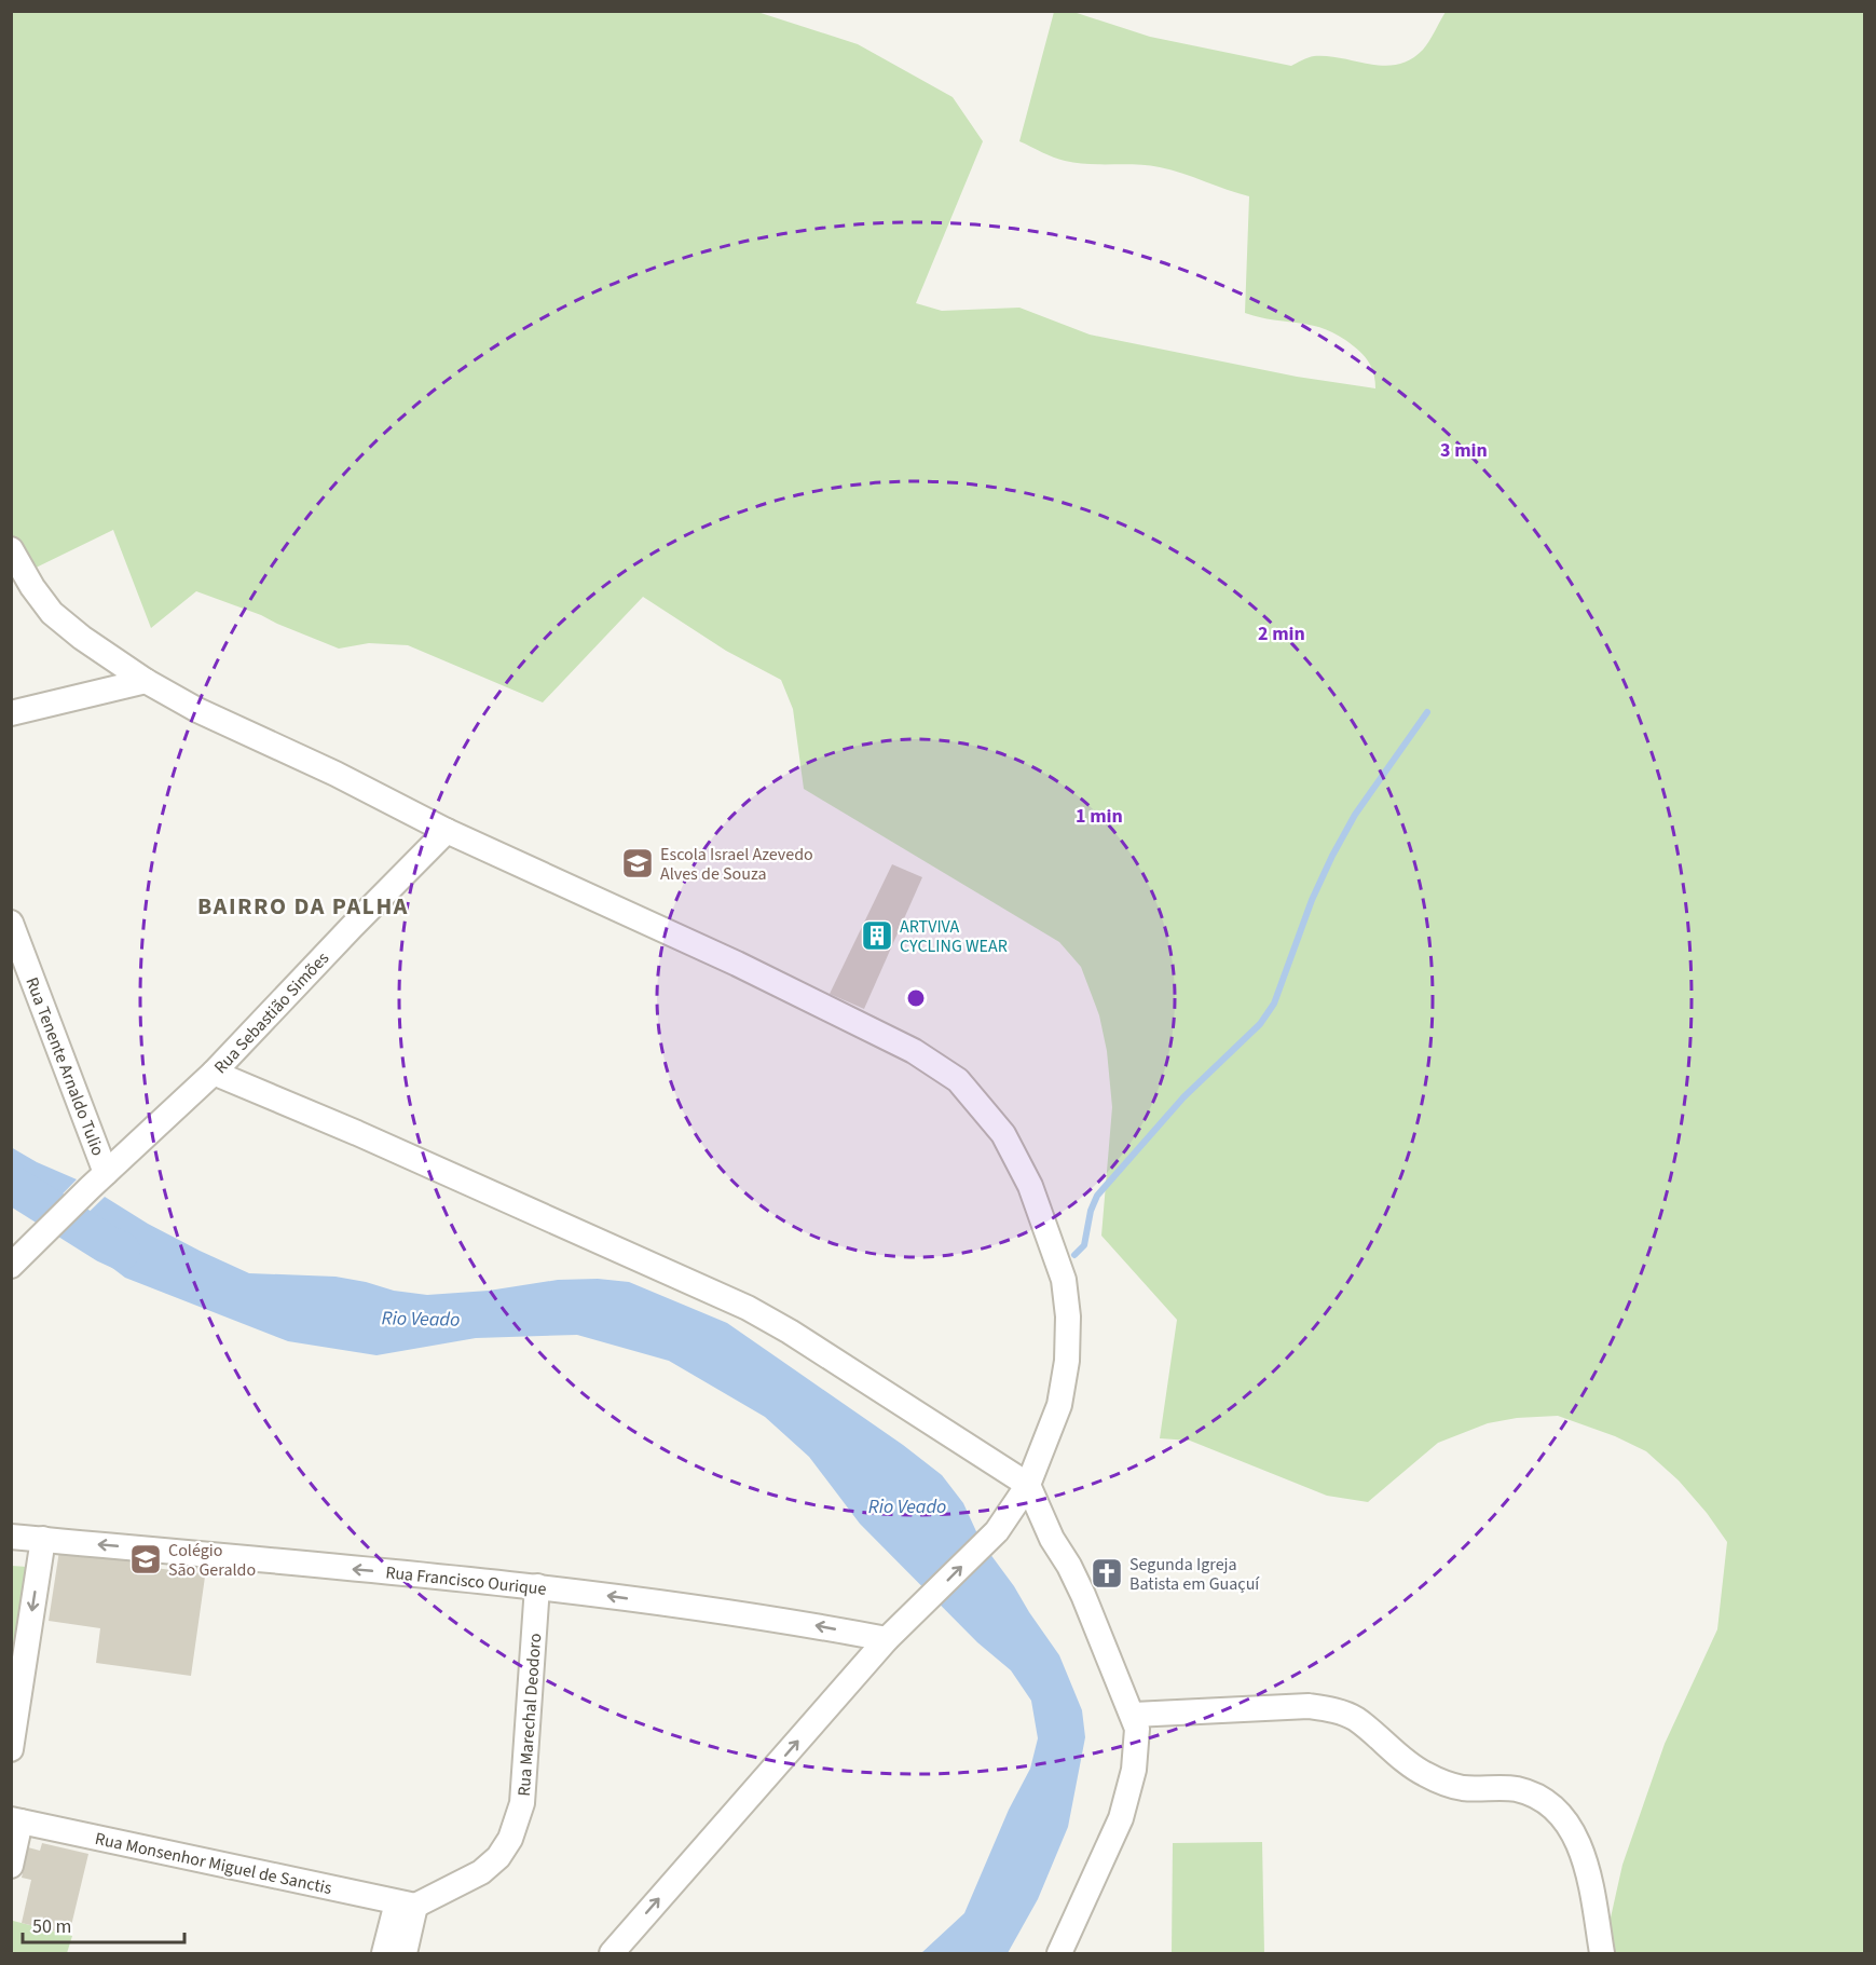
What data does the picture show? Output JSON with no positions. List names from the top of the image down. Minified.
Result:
{"streets":{"street":["Rua Sebastião Simões","Rua Tenente Arnaldo Tulio","Rua Francisco Ourique","Rua Marechal Deodoro","Rua Monsenhor Miguel de Sanctis"]},"crossings":[["Rua Sebastião Simões","Rua Tenente Arnaldo Tulio"],["Rua Francisco Ourique","Rua Marechal Deodoro"],["Rua Marechal Deodoro","Rua Monsenhor Miguel de Sanctis"]],"one_way":["Rua Francisco Ourique"],"districts":["BAIRRO DA PALHA"],"water":["Rio Veado"],"places":{"school or university":["Escola Israel Azevedo Alves de Souza","Colégio São Geraldo"],"building":["ARTVIVA CYCLING WEAR"],"church":["Segunda Igreja Batista em Guaçuí"]},"scale_bar":"50 m","rings":["3 min","2 min","1 min"]}
